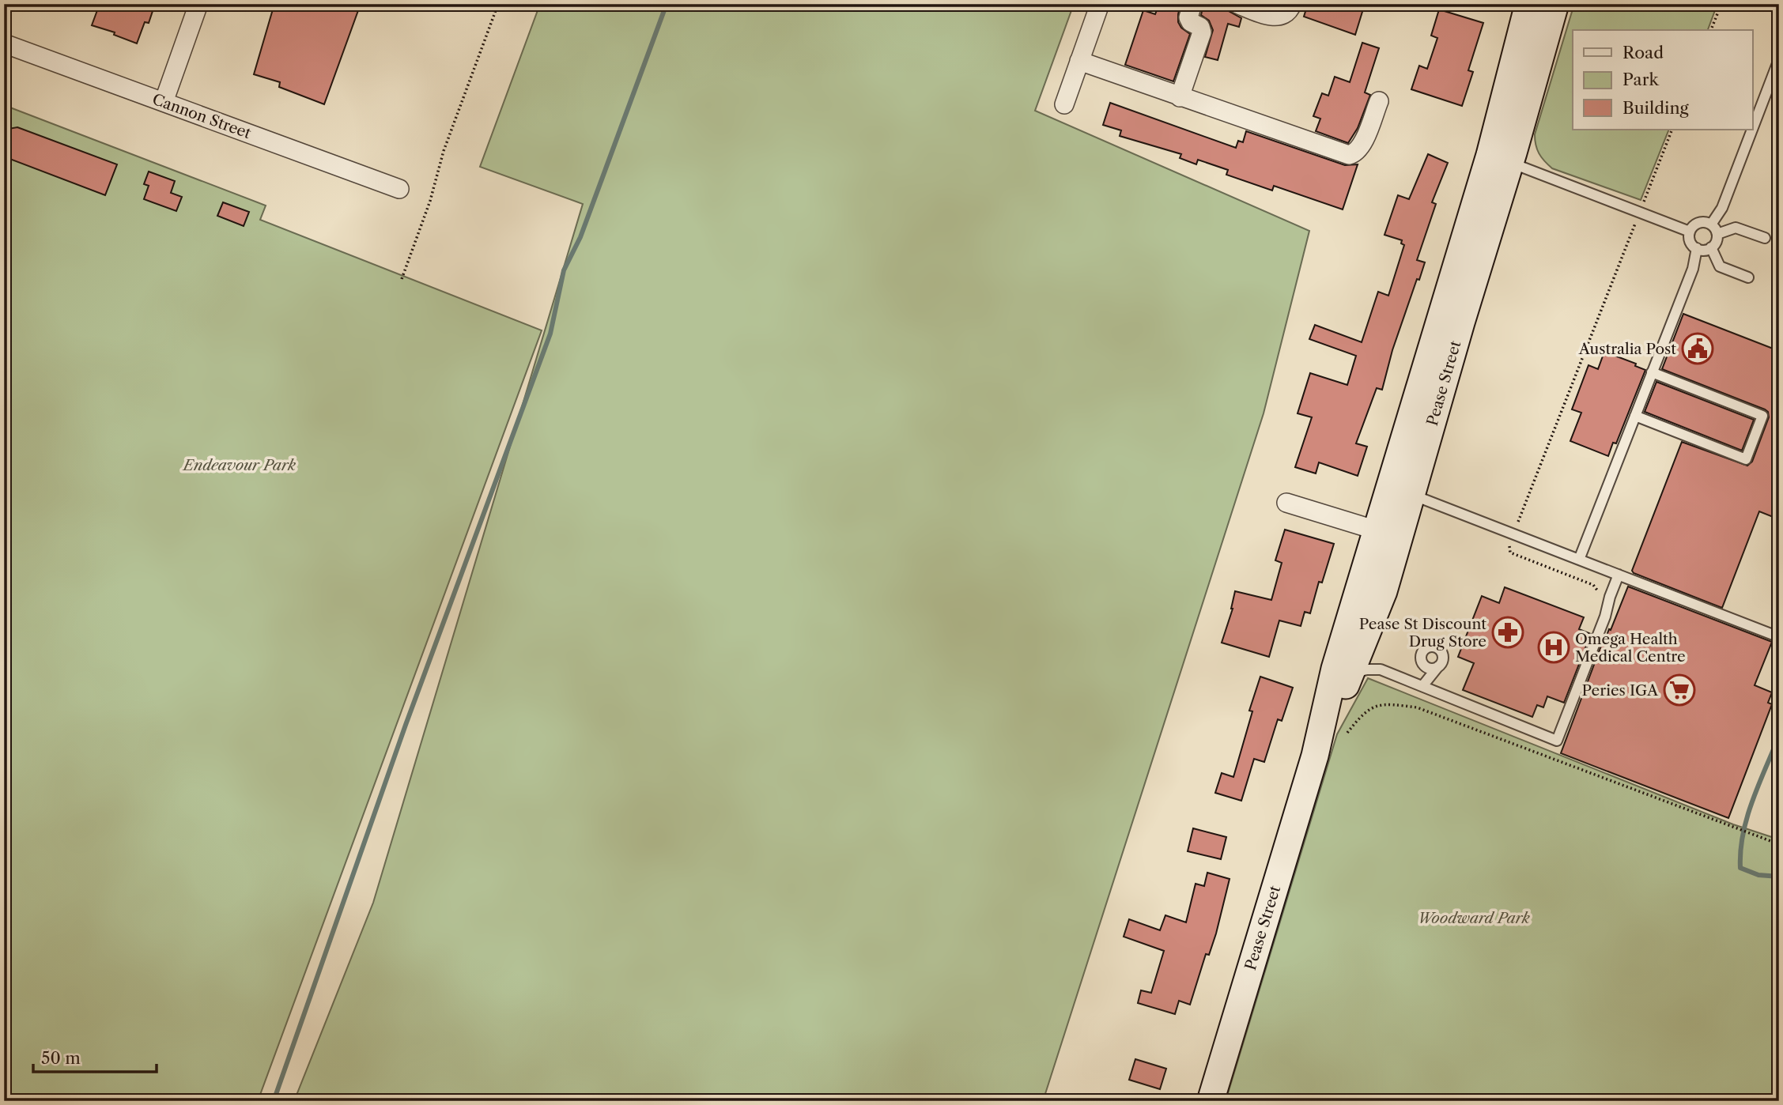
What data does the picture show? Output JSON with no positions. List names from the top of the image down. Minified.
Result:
{"streets":{"street":["Cannon Street","Pease Street"]},"parks":["Endeavour Park","Woodward Park"],"places":{"public building":["Australia Post"],"pharmacy":["Pease St Discount Drug Store"],"hospital":["Omega Health Medical Centre"],"supermarket":["Peries IGA"]},"legend":["Road","Park","Building"],"scale_bar":"50 m"}
